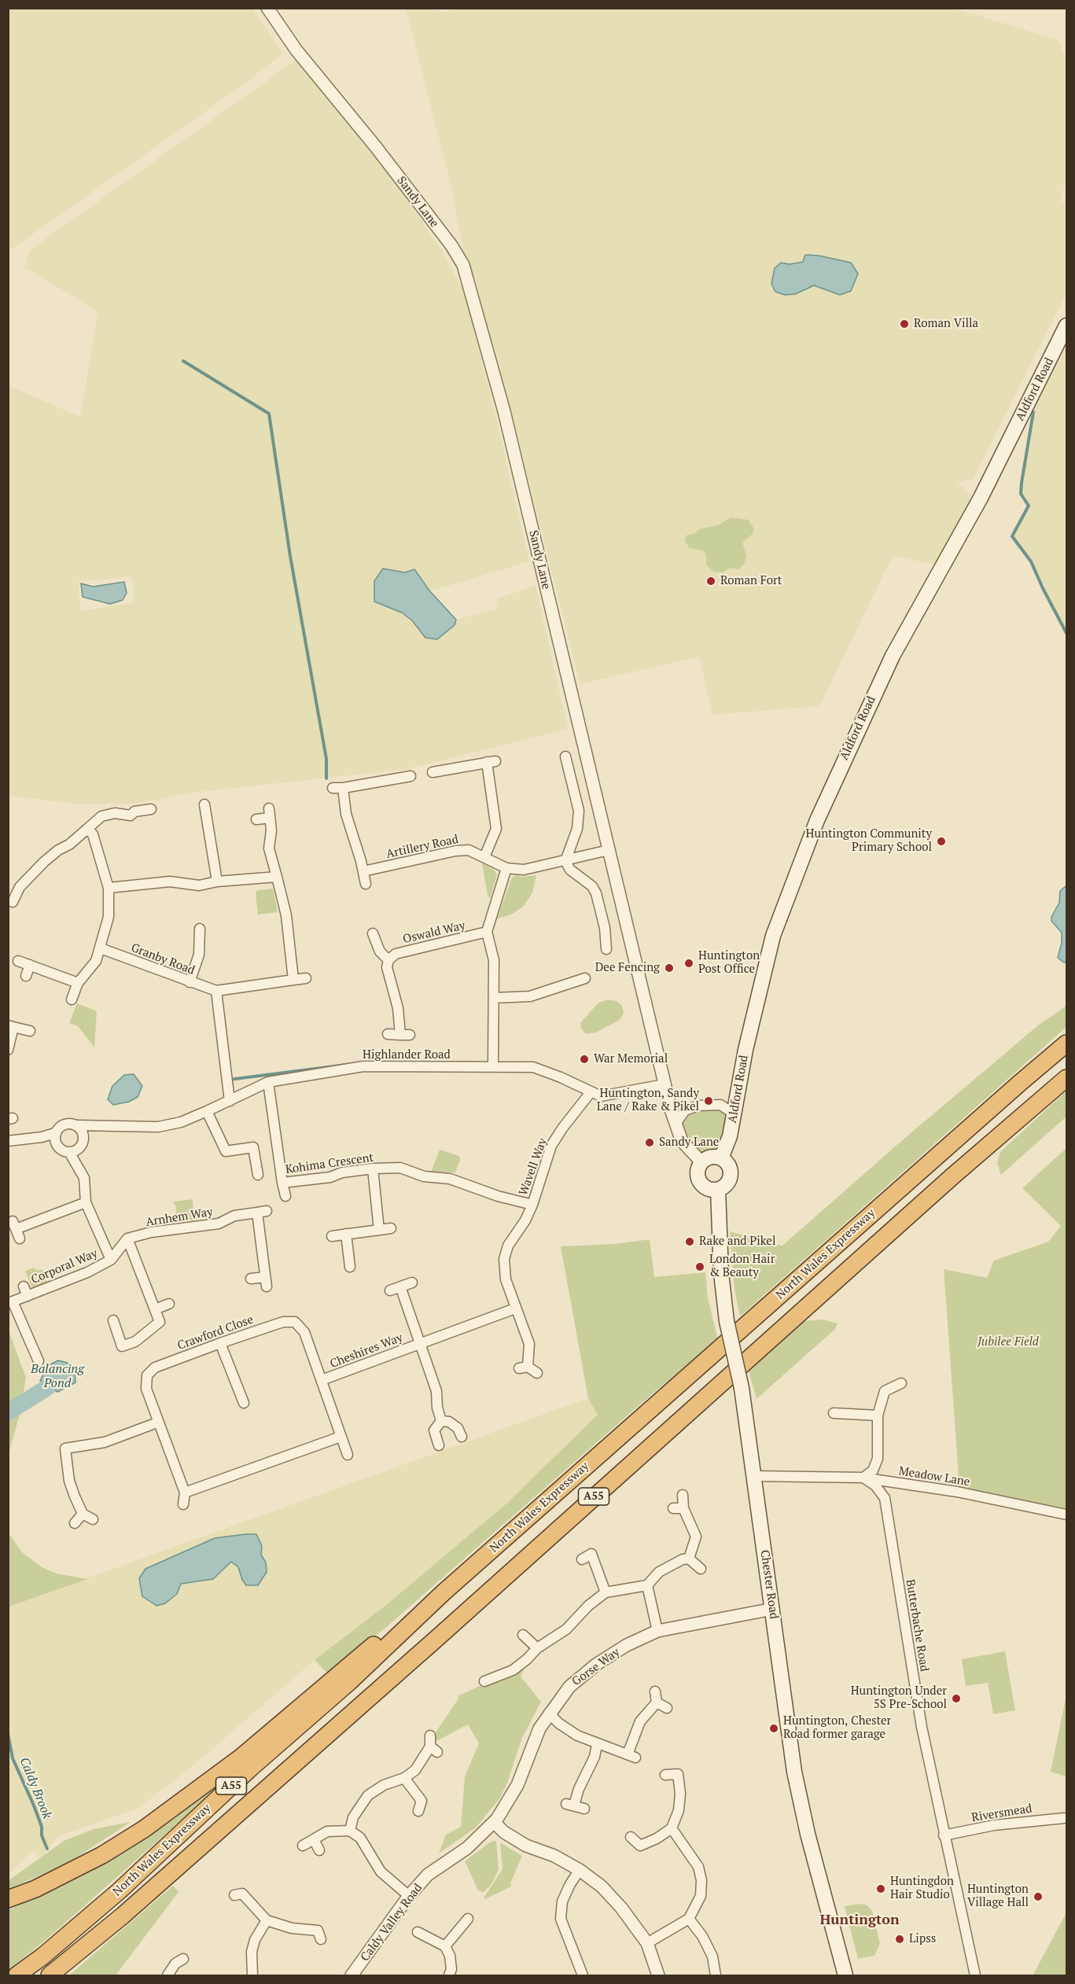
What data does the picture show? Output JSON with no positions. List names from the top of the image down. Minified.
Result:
{"streets":{"highway":["North Wales Expressway","A55"],"main road":["Aldford Road","Chester Road"],"street":["Sandy Lane","Artillery Road","Oswald Way","Granby Road","Highlander Road","Kohima Crescent","Wavell Way","Arnhem Way","Corporal Way","Crawford Close","Cheshires Way","Meadow Lane","Butterbache Road","Gorse Way","Riversmead","Caldy Valley Road"]},"crossings":[["Sandy Lane","Aldford Road"],["Sandy Lane","Artillery Road"],["Sandy Lane","Highlander Road"],["Sandy Lane","Chester Road"],["Aldford Road","Chester Road"],["Highlander Road","Kohima Crescent"],["Highlander Road","Wavell Way"],["Kohima Crescent","Wavell Way"],["Crawford Close","Cheshires Way"],["Meadow Lane","Butterbache Road"],["Chester Road","Gorse Way"],["Butterbache Road","Riversmead"],["Gorse Way","Caldy Valley Road"]],"districts":["Huntington"],"water":["Balancing Pond","Caldy Brook"],"parks":["Jubilee Field"],"places":["Roman Villa","Roman Fort","Huntington Community Primary School","Huntington Post Office","Dee Fencing","War Memorial","Huntington, Sandy Lane / Rake & Pikel","Sandy Lane","Rake and Pikel","London Hair & Beauty","Huntington Under 5S Pre-School","Huntington, Chester Road former garage","Huntingdon Hair Studio","Huntington Village Hall","Lipss"]}
